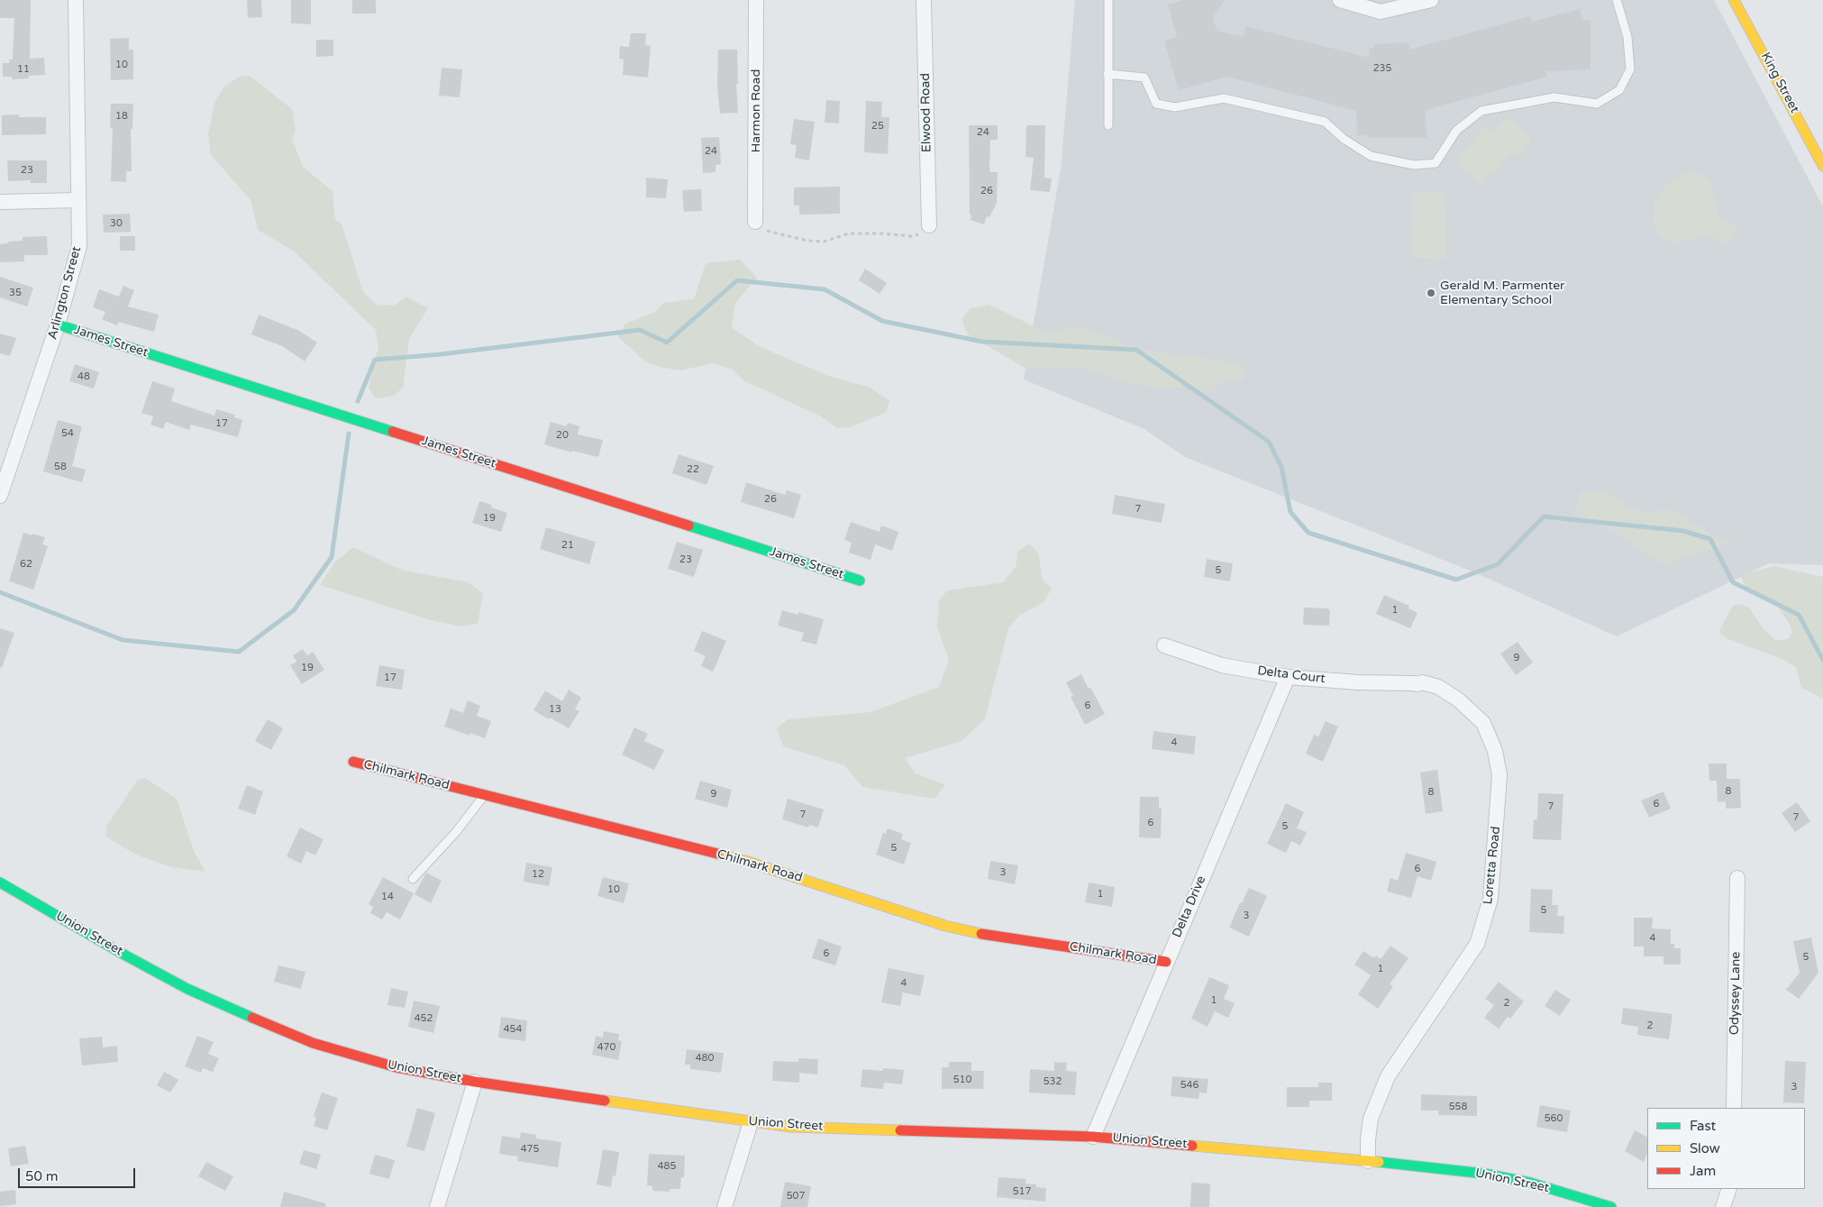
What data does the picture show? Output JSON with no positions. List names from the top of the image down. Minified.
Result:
{"streets":{"main road":["King Street","James Street","Chilmark Road","Union Street"],"street":["Harmon Road","Elwood Road","Arlington Street","Delta Court","Loretta Road","Delta Drive","Odyssey Lane"]},"crossings":[["Arlington Street","James Street"],["Delta Court","Loretta Road"],["Delta Court","Delta Drive"],["Chilmark Road","Delta Drive"],["Loretta Road","Union Street"],["Delta Drive","Union Street"]],"places":["Gerald M. Parmenter Elementary School"],"house_numbers":["10","235","11","18","25","24","24","23","26","30","35","48","17","54","20","58","22","26","7","19","21","23","62","5","1","9","19","17","6","13","4","8","8","9","6","7","7","7","6","5","5","6","3","12","10","1","14","5","3","4","6","5","1","4","1","2","452","2","454","470","480","510","532","546","3","558","560","475","485","517","507"],"legend":["Fast","Slow","Jam"],"scale_bar":"50 m"}
